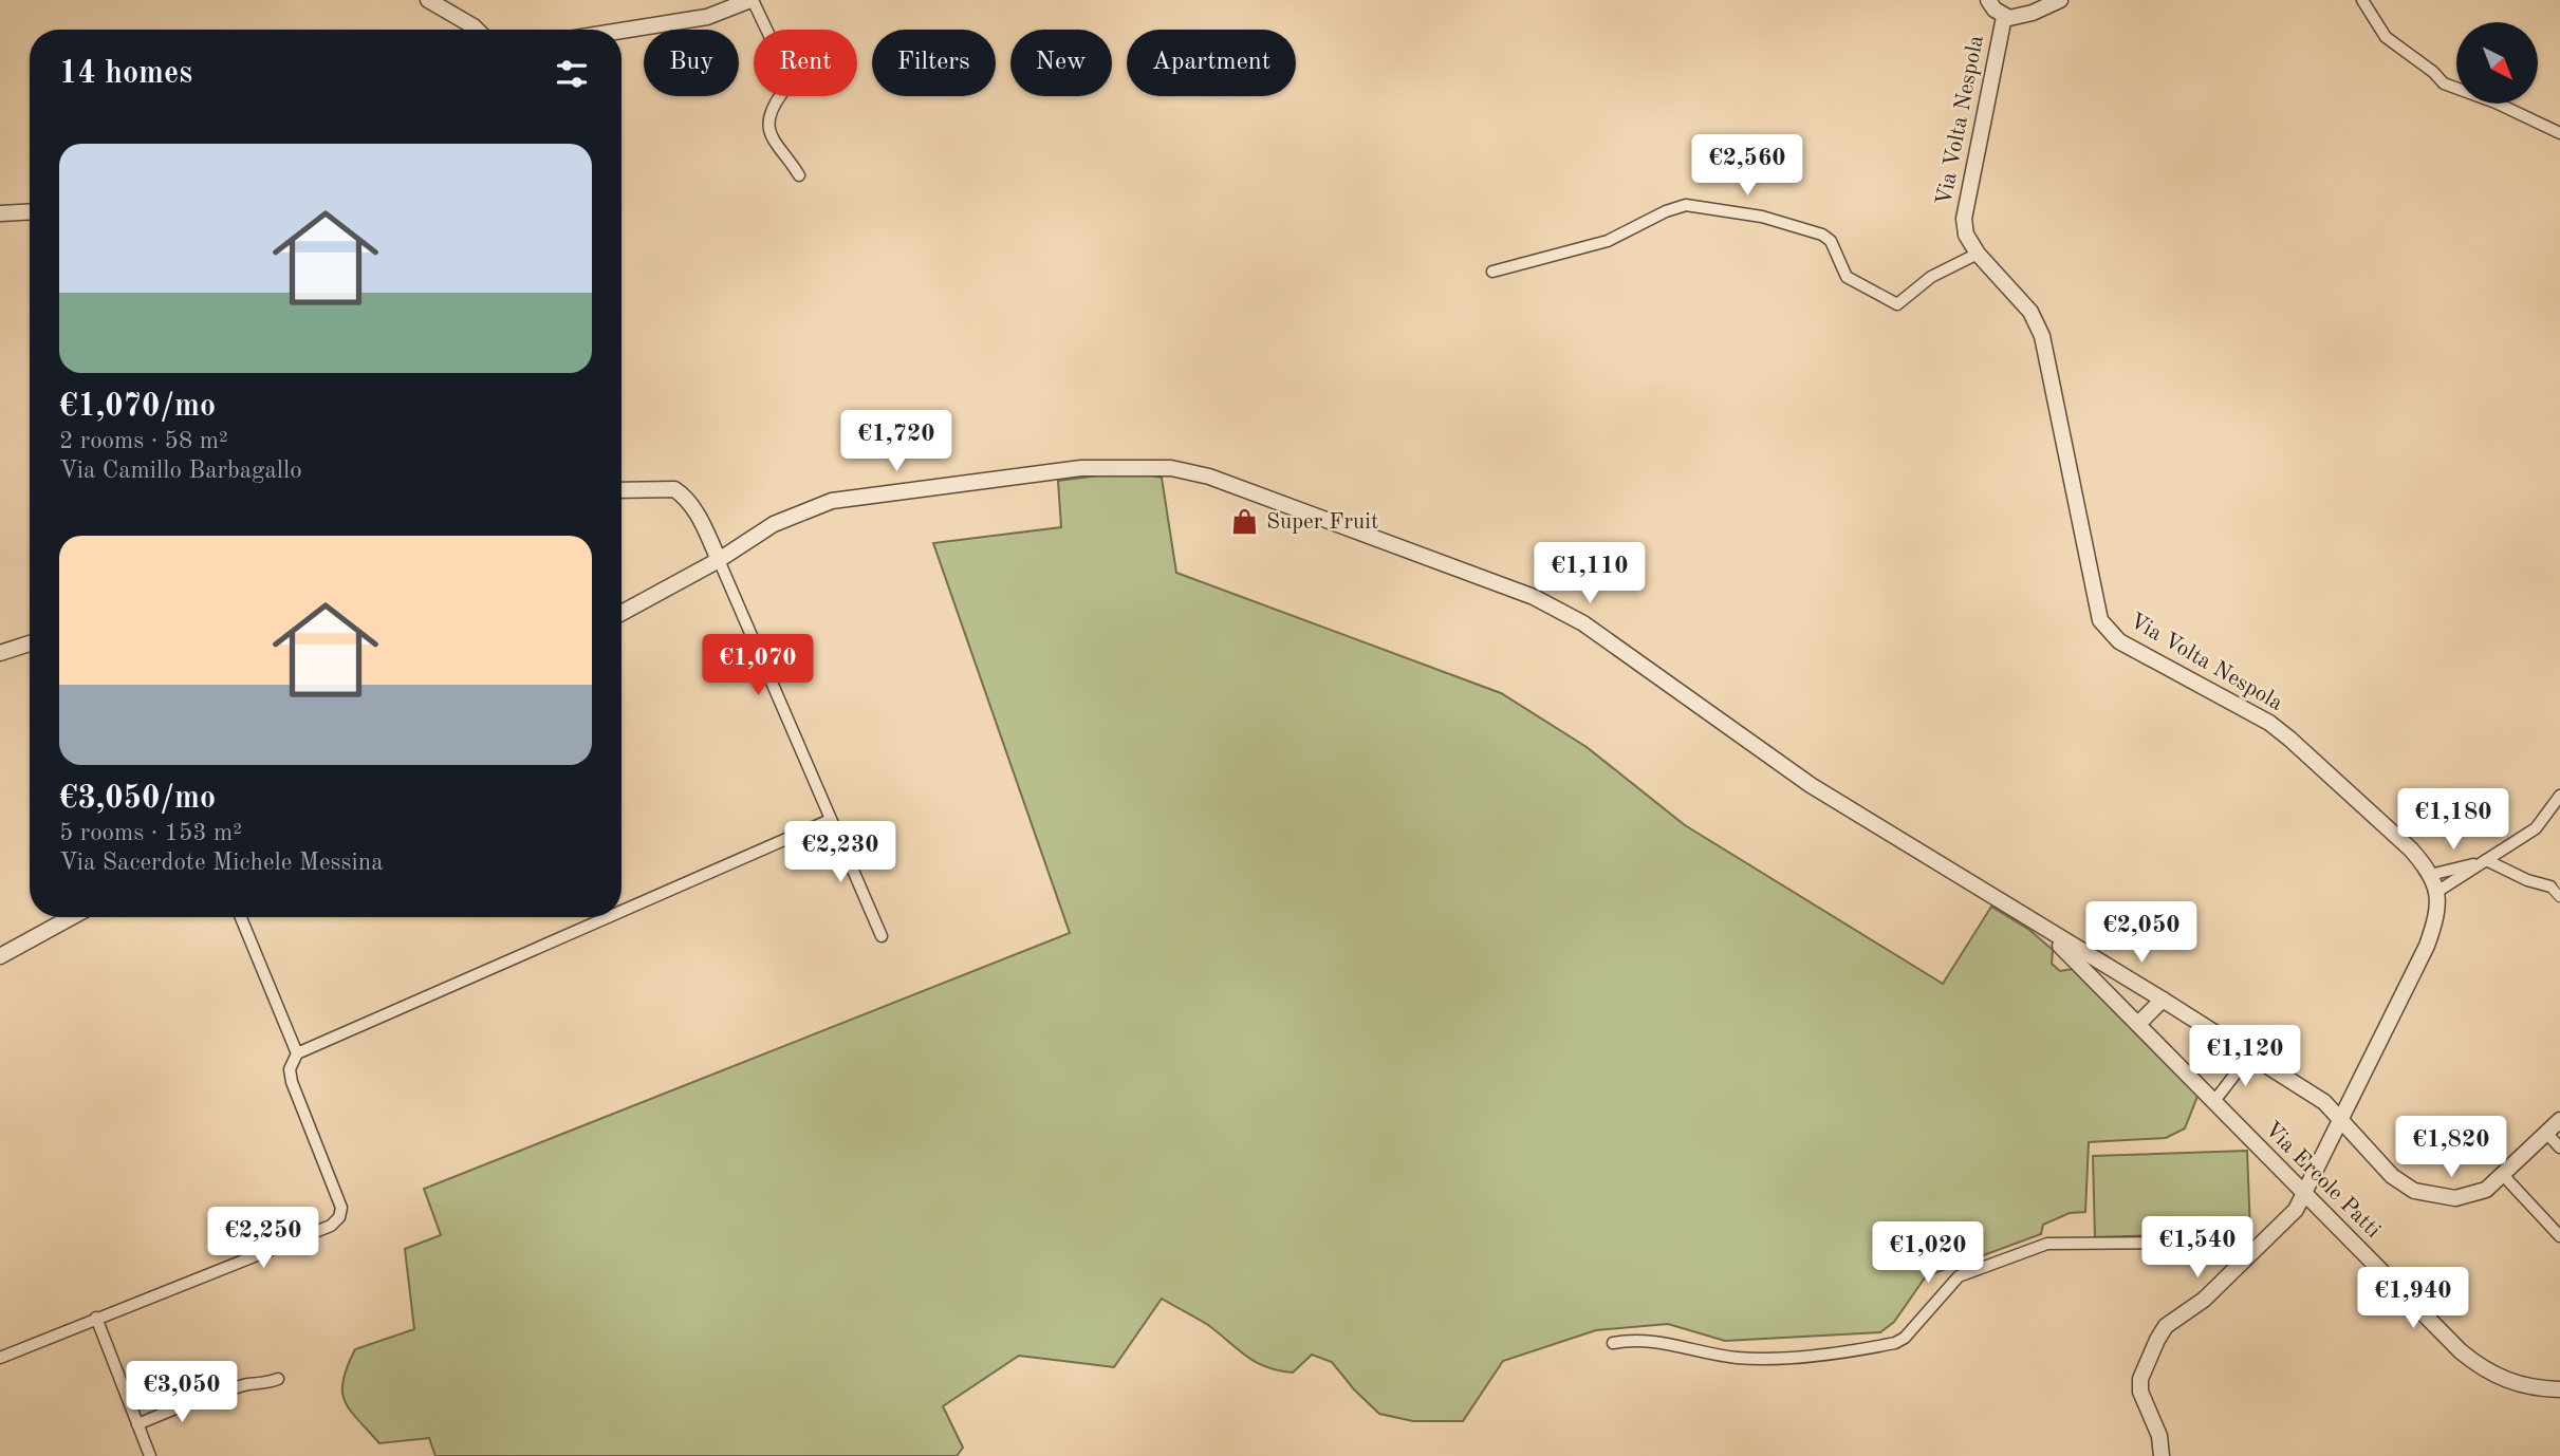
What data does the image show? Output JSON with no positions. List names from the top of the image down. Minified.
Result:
{"streets":{"street":["Via Volta Nespola","Via Ercole Patti"]},"places":{"shop":["Super Fruit"]},"north":"bottom right","page":{"chip":["Buy","Rent","Filters","New","Apartment"],"heading":"14 homes","list":[{"name":"€1,070/mo","note":"2 rooms · 58 m² · Via Camillo Barbagallo"},{"name":"€3,050/mo","note":"5 rooms · 153 m² · Via Sacerdote Michele Messina"}],"price":["€2,560","€1,720","€1,110","€1,070","€1,180","€2,230","€2,050","€1,120","€1,820","€2,250","€1,540","€1,020","€1,940","€3,050"]}}
